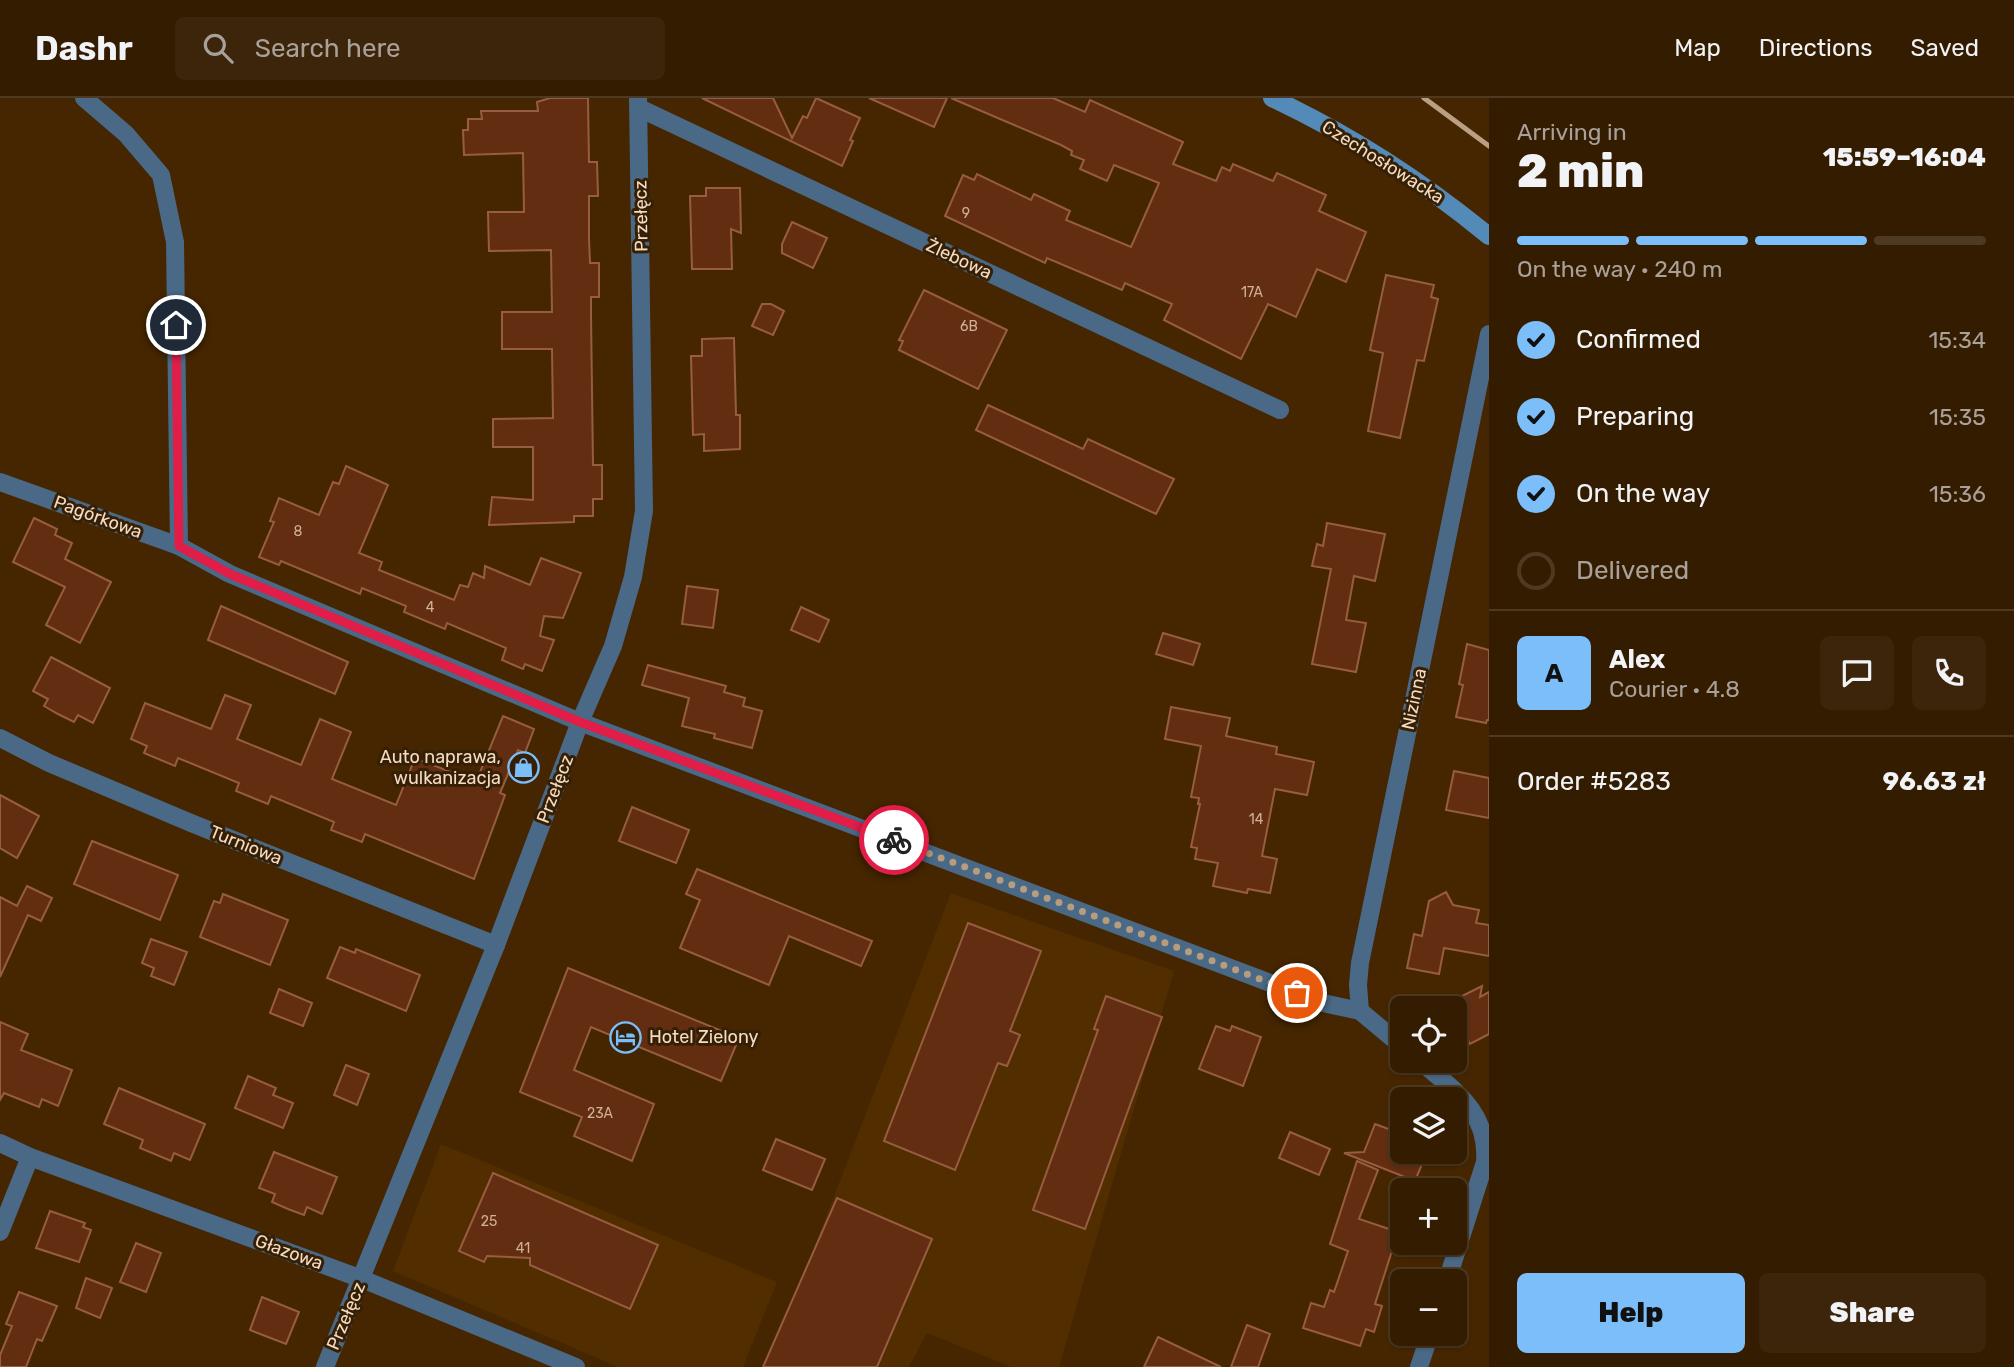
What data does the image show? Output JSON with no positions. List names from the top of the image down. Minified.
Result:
{"streets":{"street":["Czechosłowacka","Przełęcz","Żlebowa","Pagórkowa","Nizinna","Turniowa","Głazowa"]},"crossings":[["Przełęcz","Żlebowa"],["Przełęcz","Pagórkowa"],["Przełęcz","Turniowa"],["Przełęcz","Głazowa"],["Pagórkowa","Nizinna"]],"places":{"shop":["Auto naprawa, wulkanizacja"],"hotel":["Hotel Zielony"]},"house_numbers":["9","17A","6B","8","4","14","23A","25","41"],"page":{"header":"Dashr","search":"Search here","nav":["Map","Directions","Saved"],"heading":["2 min","Arriving in","15:59–16:04"],"panel":["Alex","Courier · 4.8","Order #5283","96.63 zł"],"bar":"On the way · 240 m","list":[["Confirmed","15:34"],["Preparing","15:35"],["On the way","15:36"],"Delivered"],"round":"A","map_buttons":["+","−"],"buttons":["Help","Share"]}}
